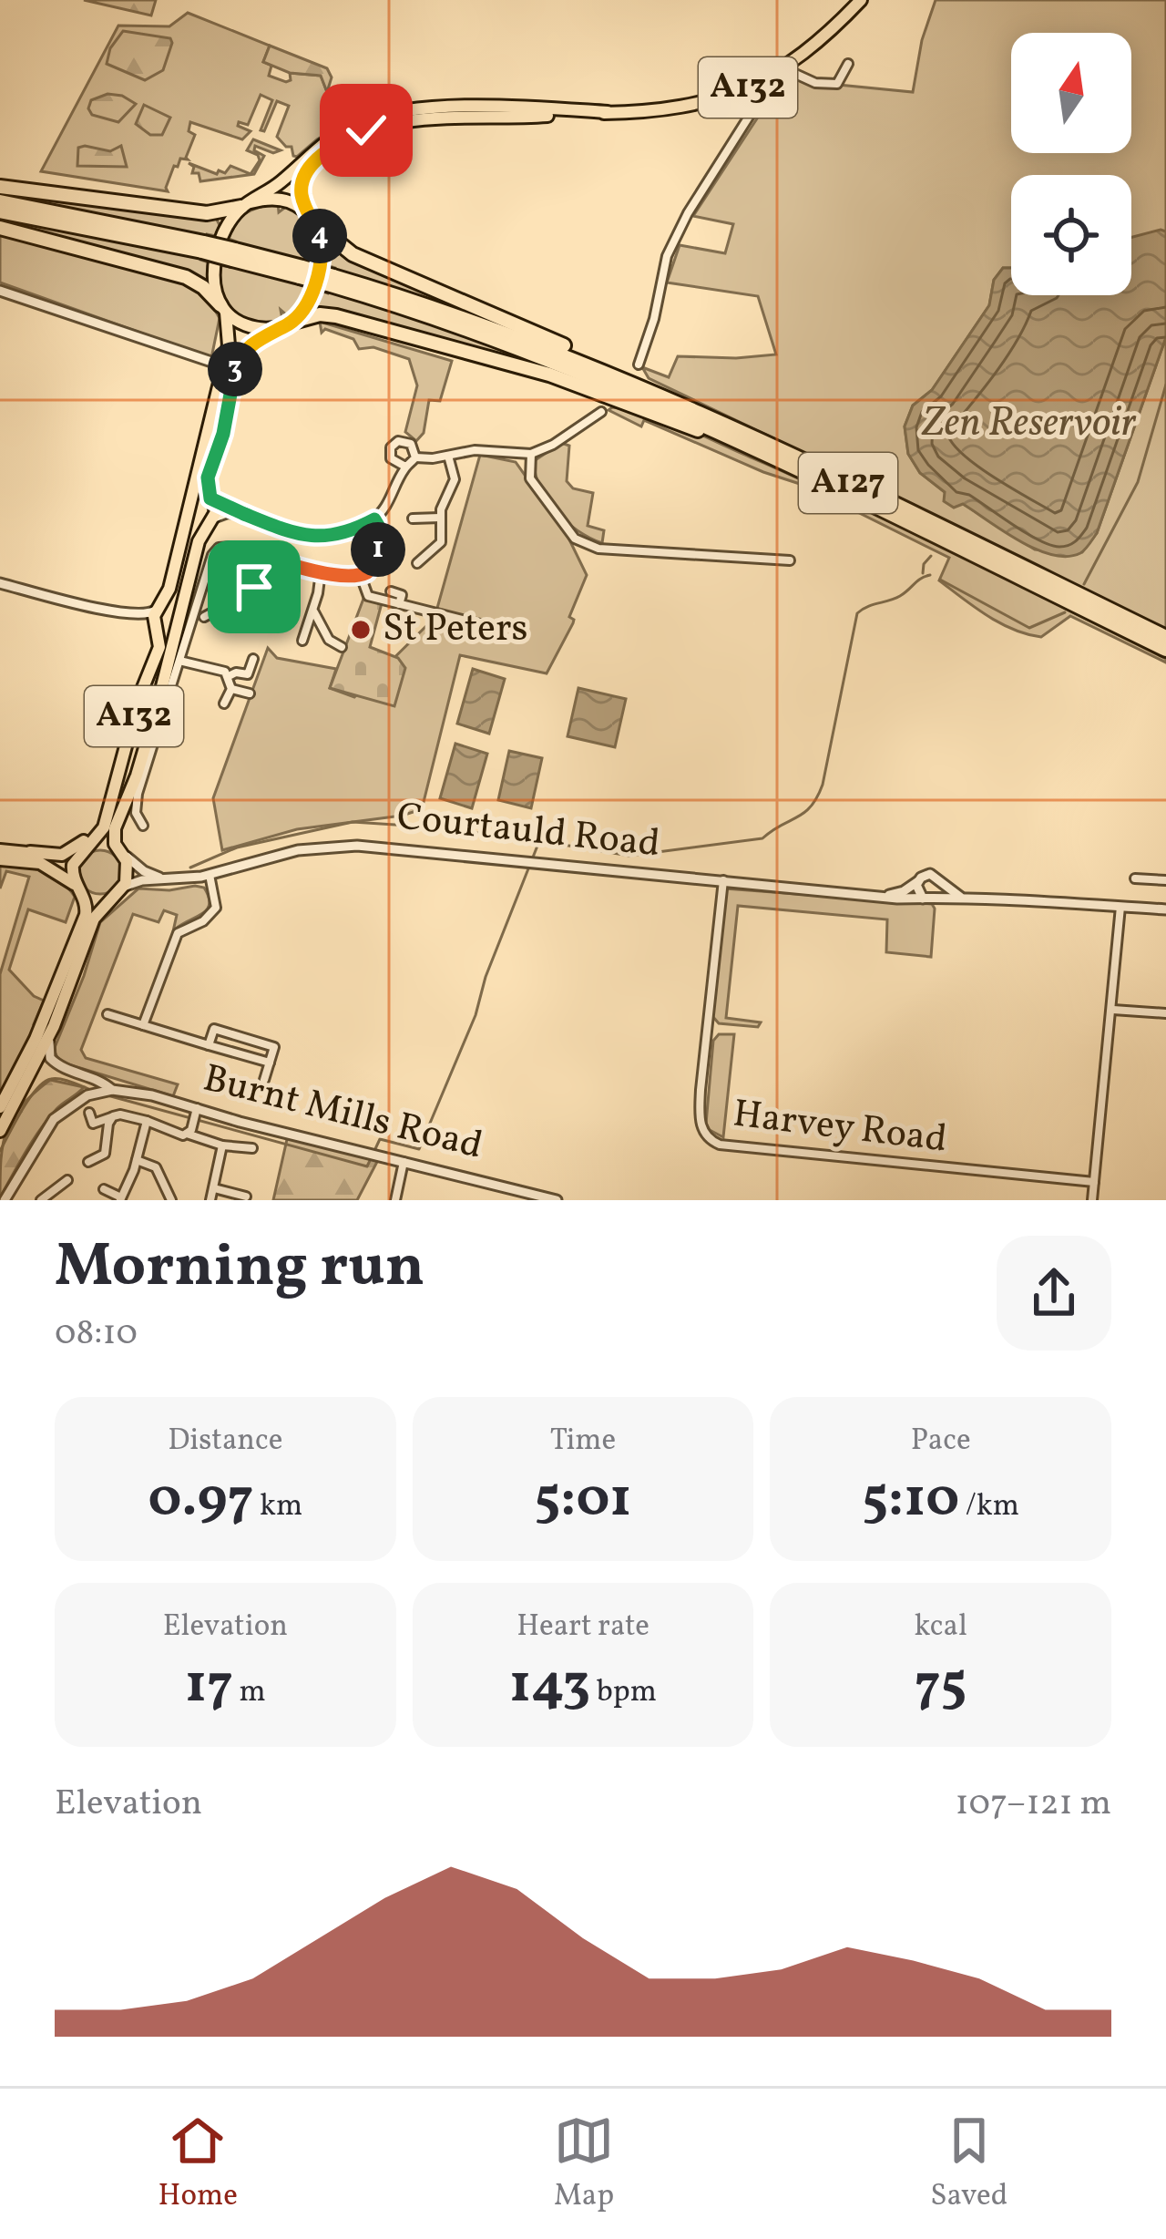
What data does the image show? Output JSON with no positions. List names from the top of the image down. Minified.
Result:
{"streets":{"highway":["A127"],"main road":["A132"],"street":["Courtauld Road","Burnt Mills Road","Harvey Road"]},"crossings":[["A132","A127"],["A132","Courtauld Road"],["Courtauld Road","Harvey Road"]],"water":["Zen Reservoir"],"places":["St Peters"],"north":"top","page":{"pins":["4","3","1"],"heading":["Morning run","08:10"],"stats":[["Distance","0.97 km"],["Time","5:01"],["Pace","5:10 /km"],["Elevation","17 m"],["Heart rate","143 bpm"],["kcal","75"]],"chart":["Elevation","107–121 m"],"tabs":["Home","Map","Saved"]}}
